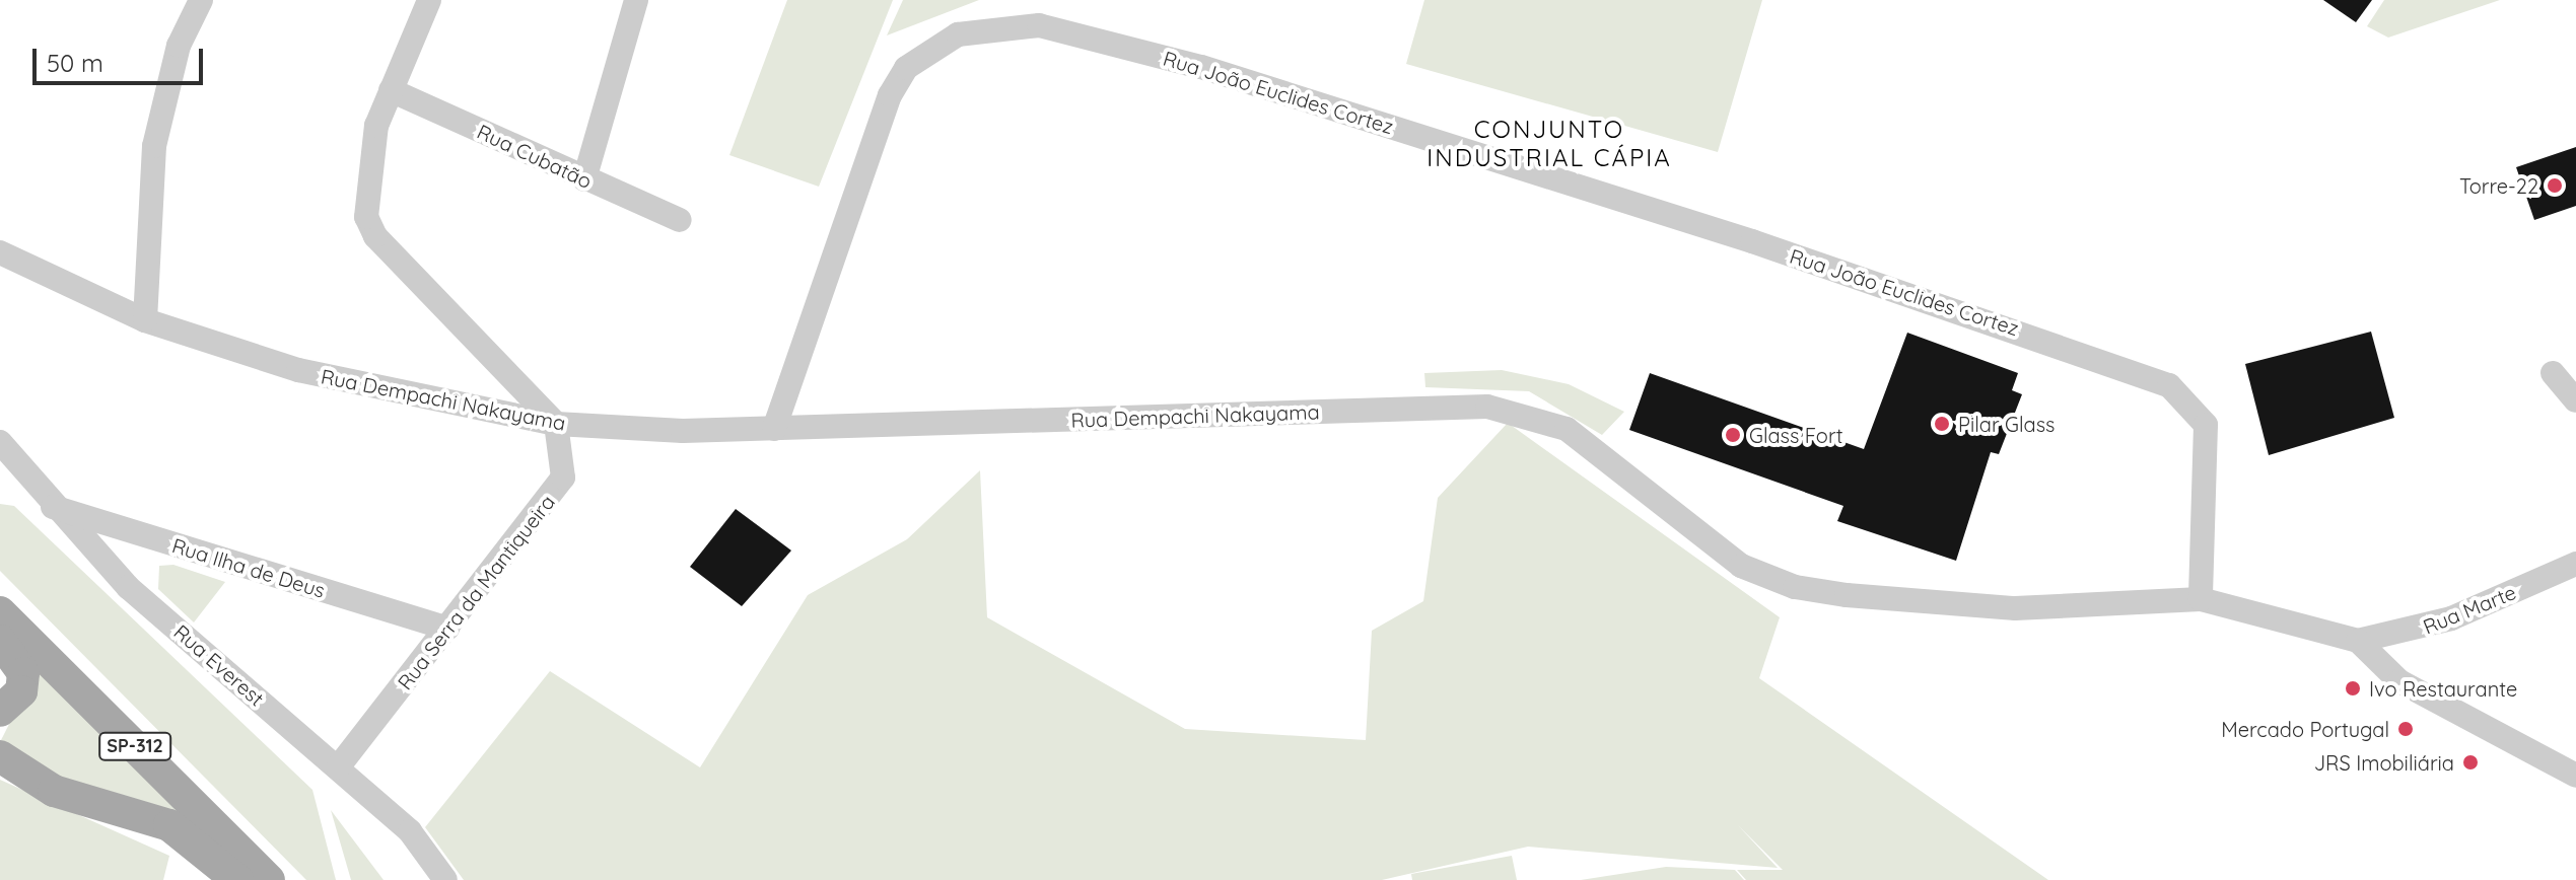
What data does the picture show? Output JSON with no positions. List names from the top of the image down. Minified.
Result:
{"streets":{"main road":["SP-312"],"street":["Rua João Euclides Cortez","Rua Cubatão","Rua Dempachi Nakayama","Rua Ilha de Deus","Rua Serra da Mantiqueira","Rua Marte","Rua Everest"]},"crossings":[["Rua João Euclides Cortez","Rua Dempachi Nakayama"],["Rua Dempachi Nakayama","Rua Serra da Mantiqueira"],["Rua Dempachi Nakayama","Rua Marte"],["Rua Ilha de Deus","Rua Serra da Mantiqueira"],["Rua Ilha de Deus","Rua Everest"],["Rua Serra da Mantiqueira","Rua Everest"]],"districts":["CONJUNTO INDUSTRIAL CÁPIA"],"places":["Torre-22","Pilar Glass","Glass Fort","Ivo Restaurante","Mercado Portugal","JRS Imobiliária"],"scale_bar":"50 m"}
